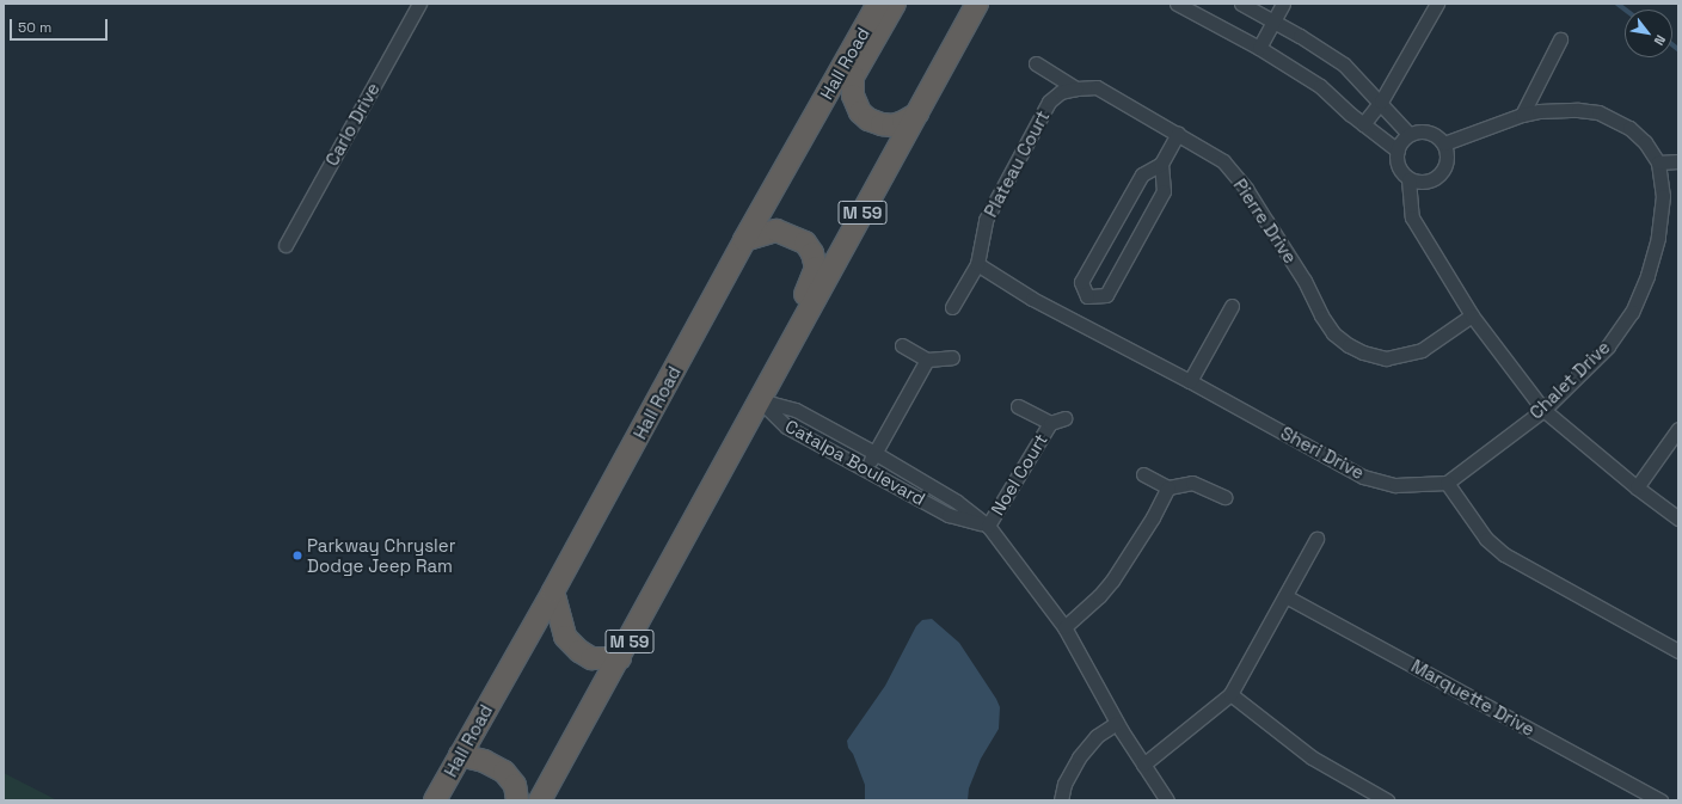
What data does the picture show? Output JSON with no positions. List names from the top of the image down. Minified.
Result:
{"streets":{"highway":["Hall Road","M 59"],"street":["Carlo Drive","Plateau Court","Pierre Drive","Chalet Drive","Sheri Drive","Catalpa Boulevard","Noel Court","Marquette Drive"]},"crossings":[["Plateau Court","Pierre Drive"],["Plateau Court","Sheri Drive"],["M 59","Catalpa Boulevard"],["Chalet Drive","Sheri Drive"],["Catalpa Boulevard","Noel Court"]],"places":["Parkway Chrysler Dodge Jeep Ram"],"scale_bar":"50 m","north":"bottom right"}
